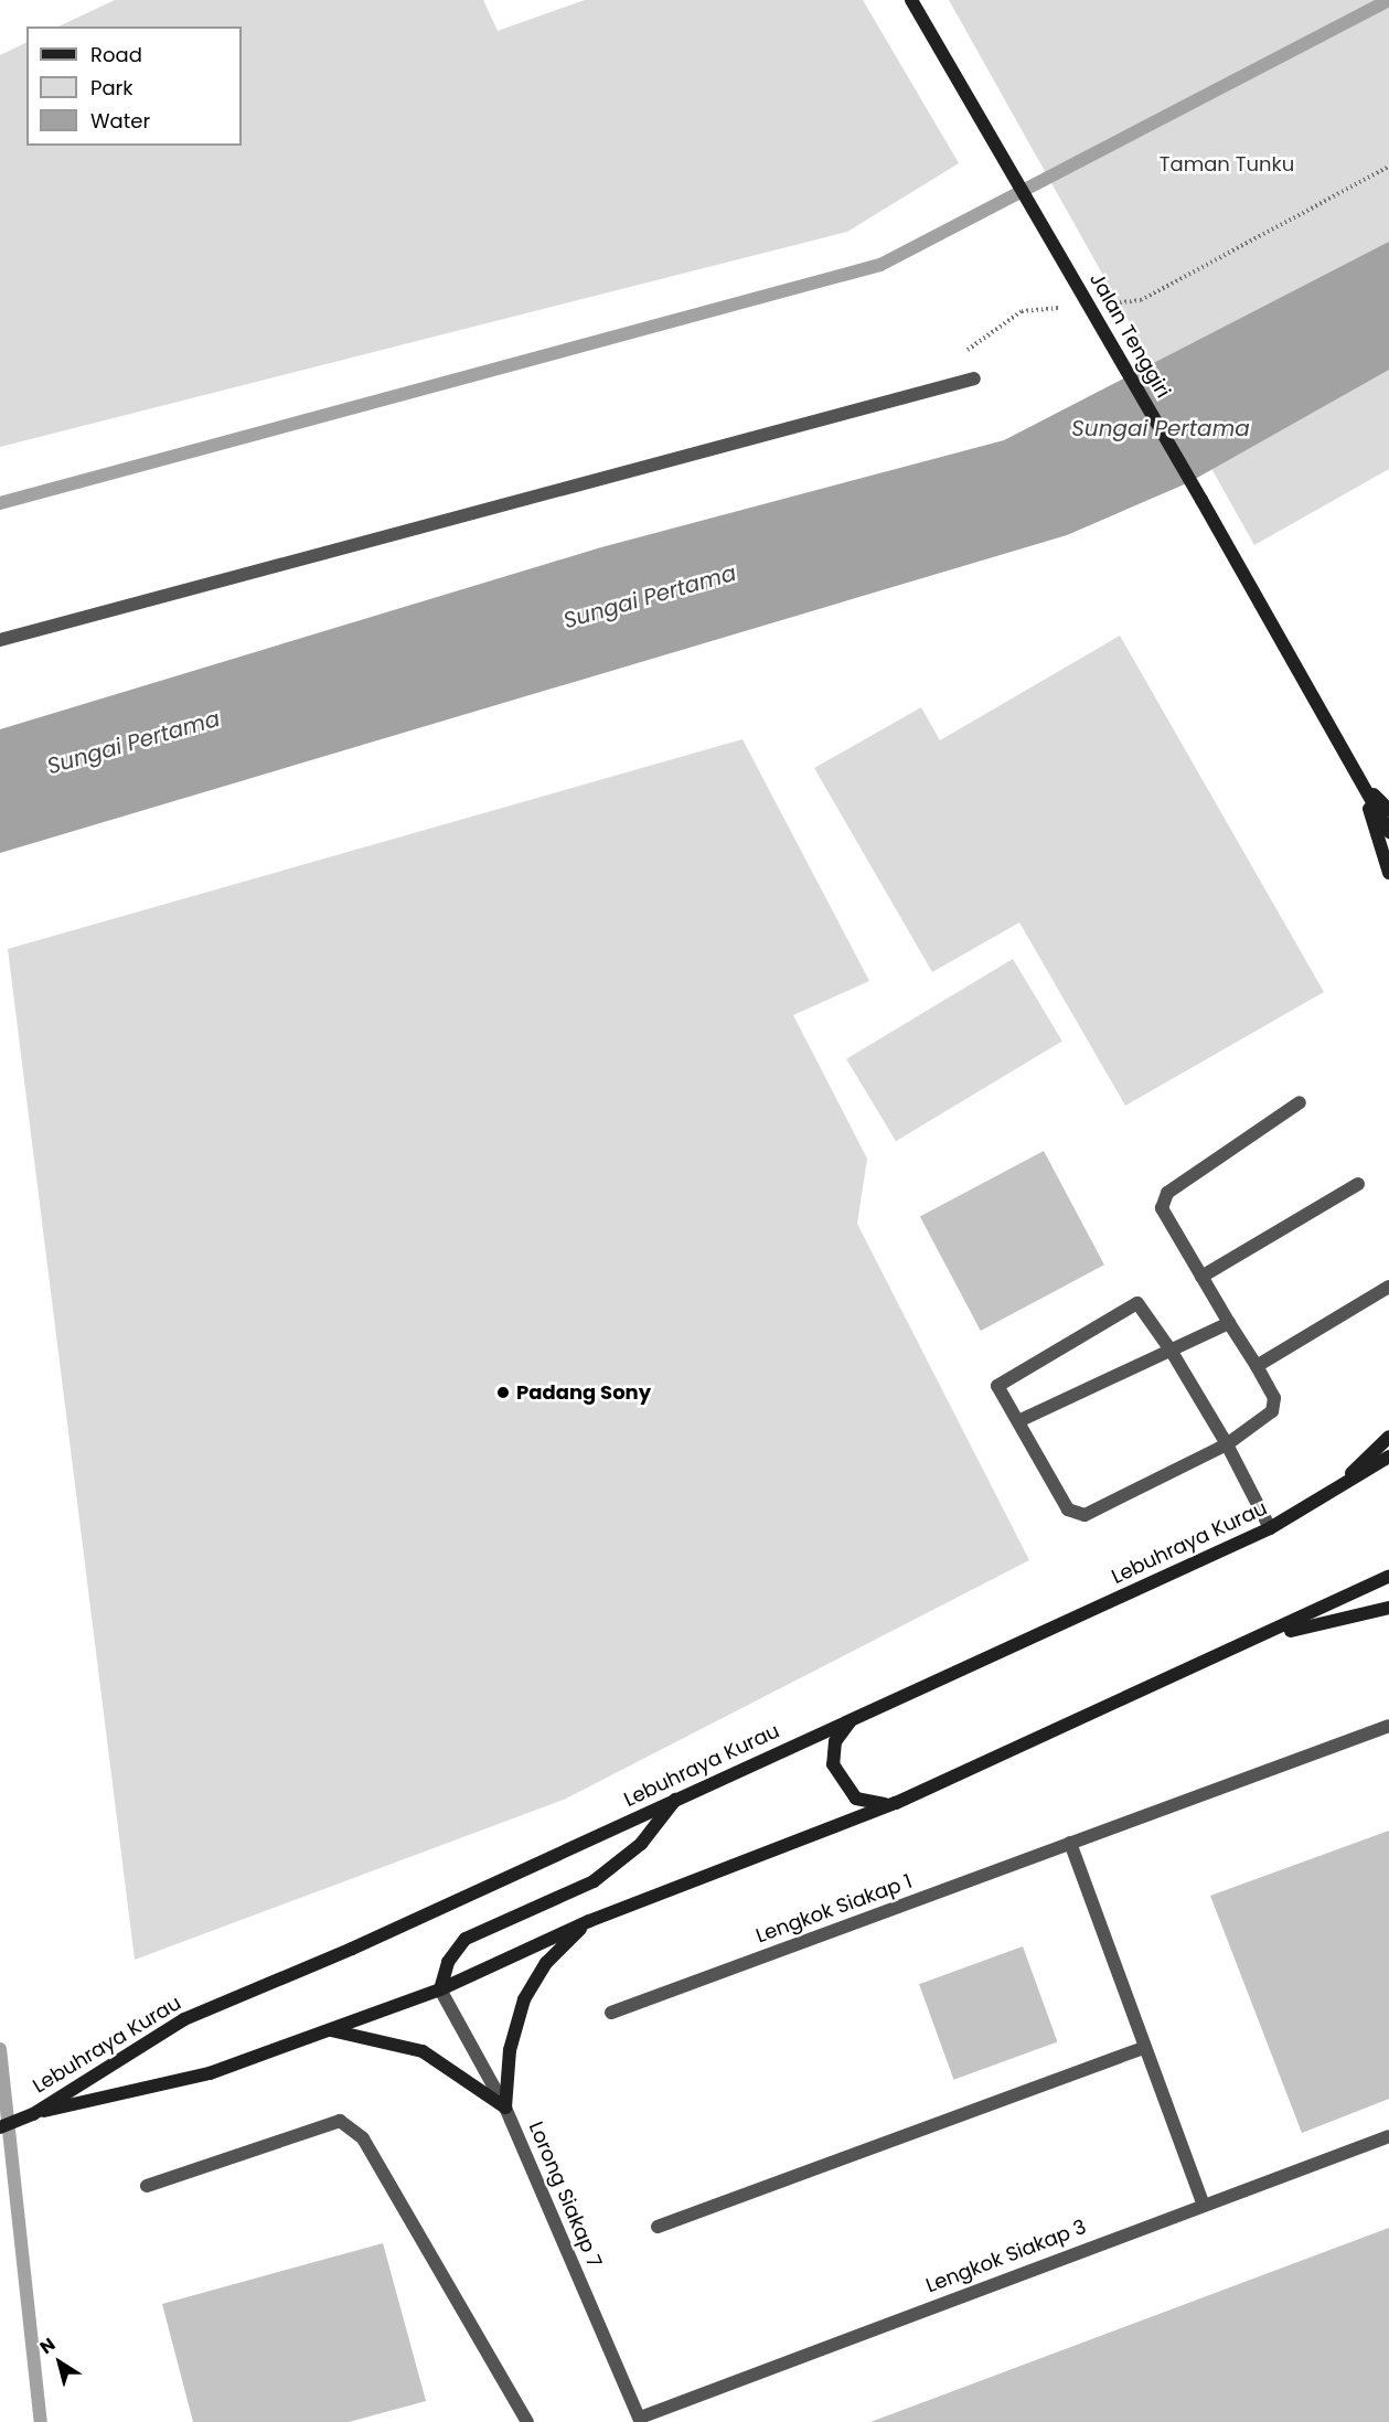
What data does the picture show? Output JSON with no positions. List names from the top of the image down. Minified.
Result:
{"streets":{"street":["Jalan Tenggiri","Lebuhraya Kurau","Lengkok Siakap 1","Lorong Siakap 7","Lengkok Siakap 3"]},"crossings":[["Lebuhraya Kurau","Lorong Siakap 7"],["Lorong Siakap 7","Lengkok Siakap 3"]],"water":["Sungai Pertama"],"parks":["Taman Tunku"],"places":["Padang Sony"],"legend":["Road","Park","Water"],"north":"top left"}
